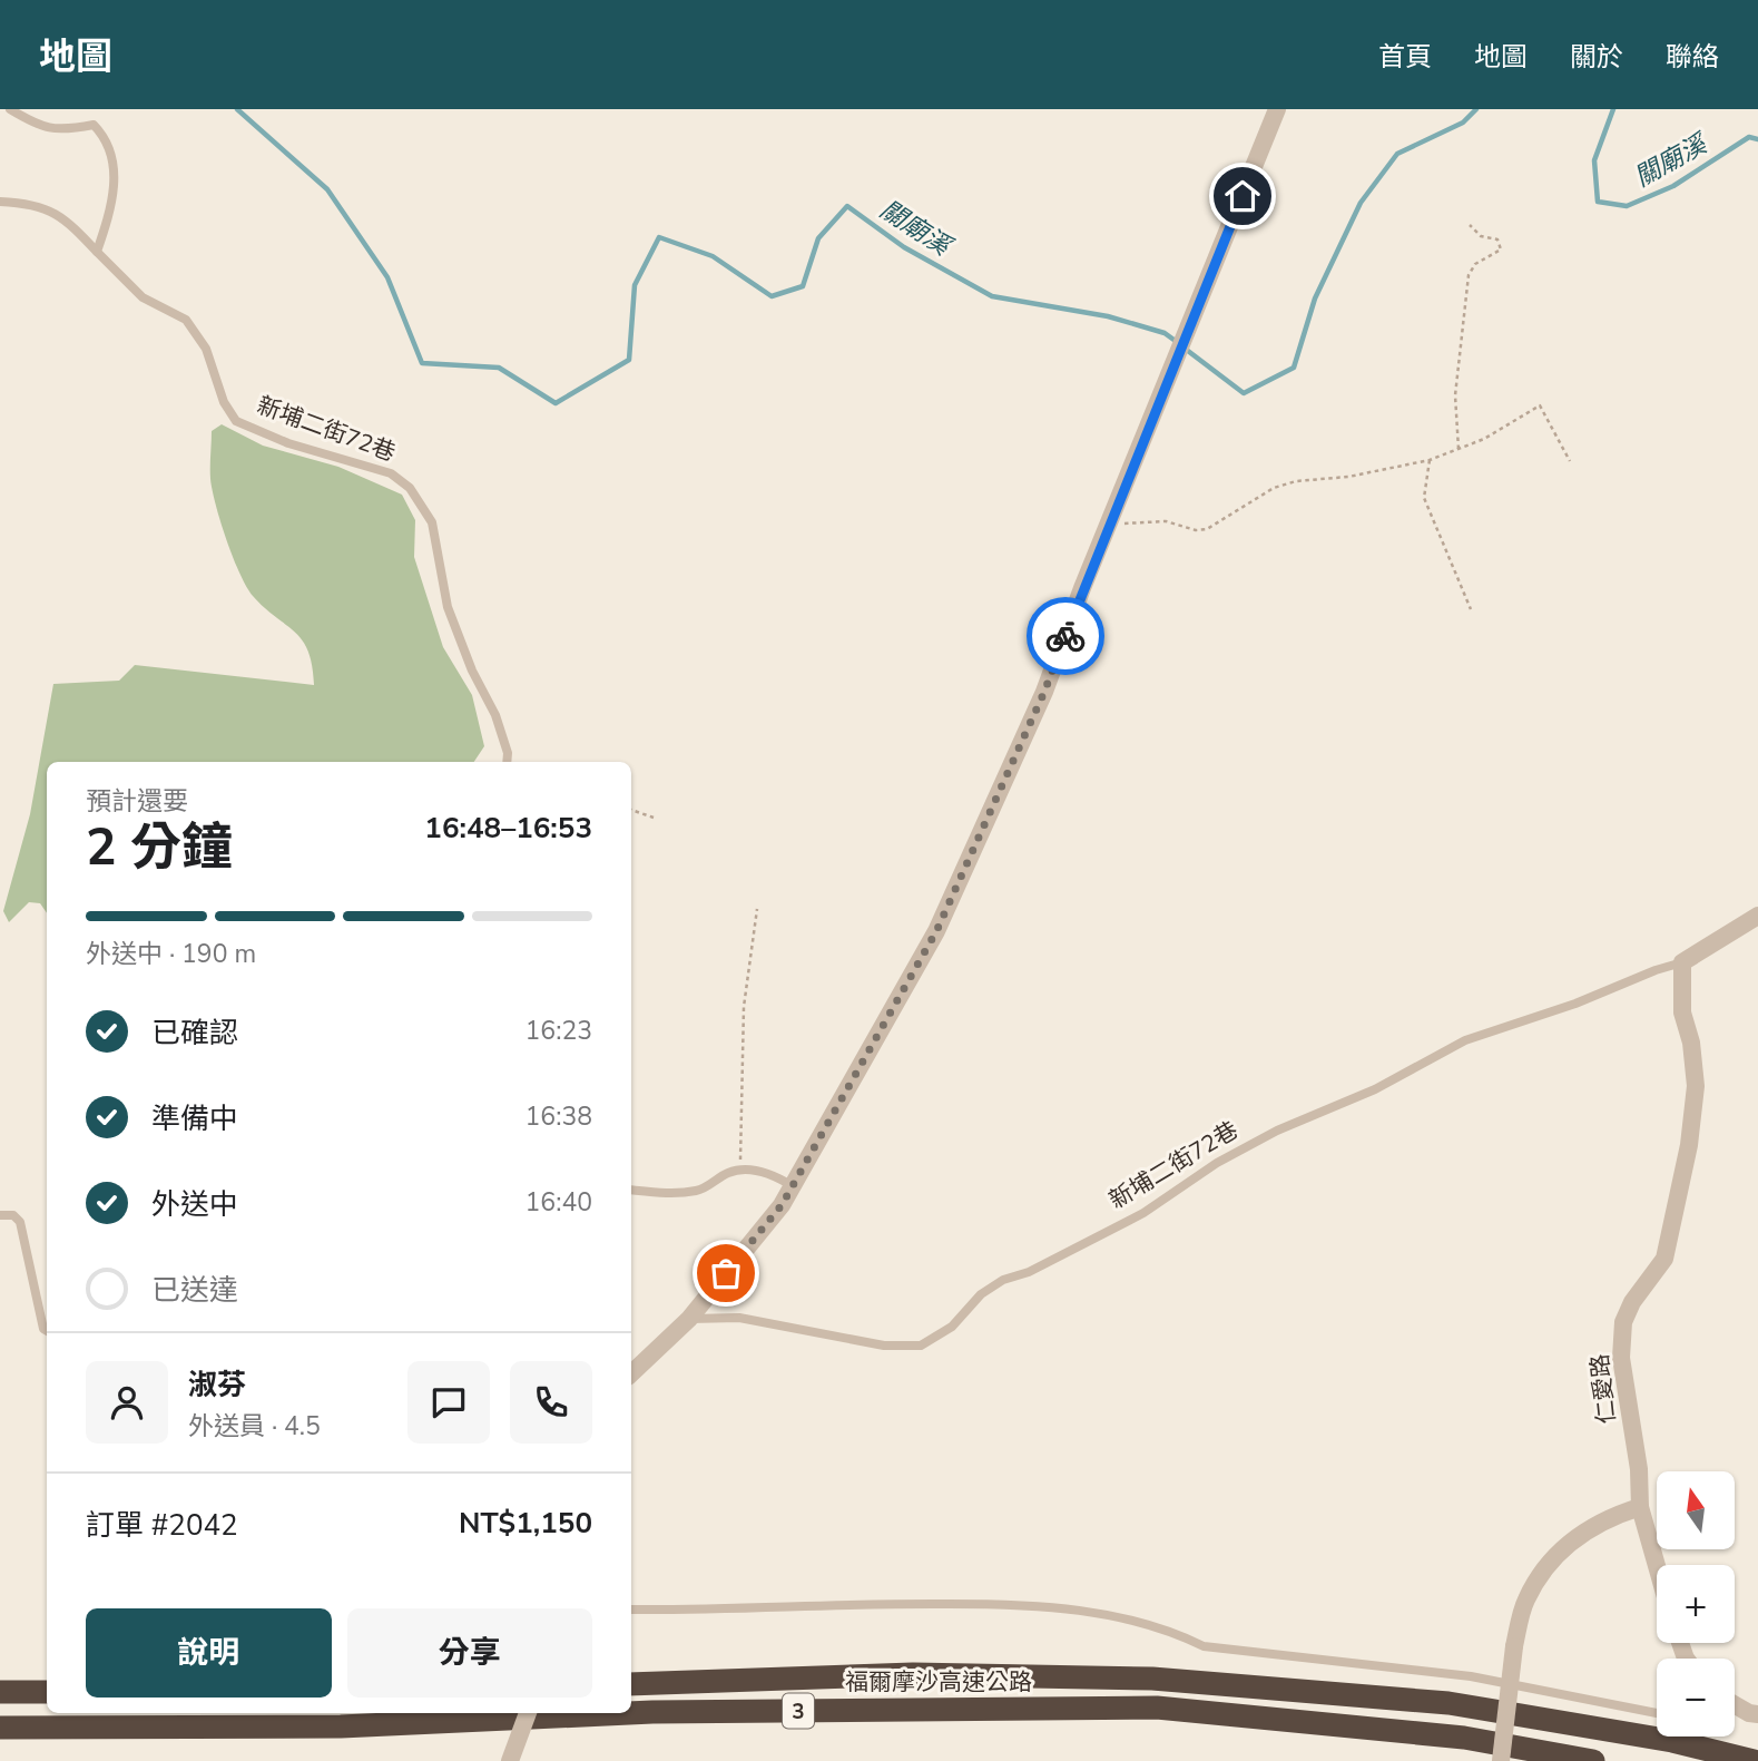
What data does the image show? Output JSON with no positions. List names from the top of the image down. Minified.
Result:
{"streets":{"highway":["福爾摩沙高速公路","3"],"street":["仁愛路"],"lane":["新埔二街72巷"]},"crossings":[["新埔二街72巷","仁愛路"]],"water":["關廟溪"],"north":"top","page":{"header":"地圖","nav":["首頁","地圖","關於","聯絡"],"heading":["2 分鐘","預計還要","16:48–16:53"],"panel":["淑芬","外送員 · 4.5","訂單 #2042","NT$1,150"],"bar":"外送中 · 190 m","list":[["已確認","16:23"],["準備中","16:38"],["外送中","16:40"],"已送達"],"map_buttons":["+","−"],"buttons":["說明","分享"]}}
